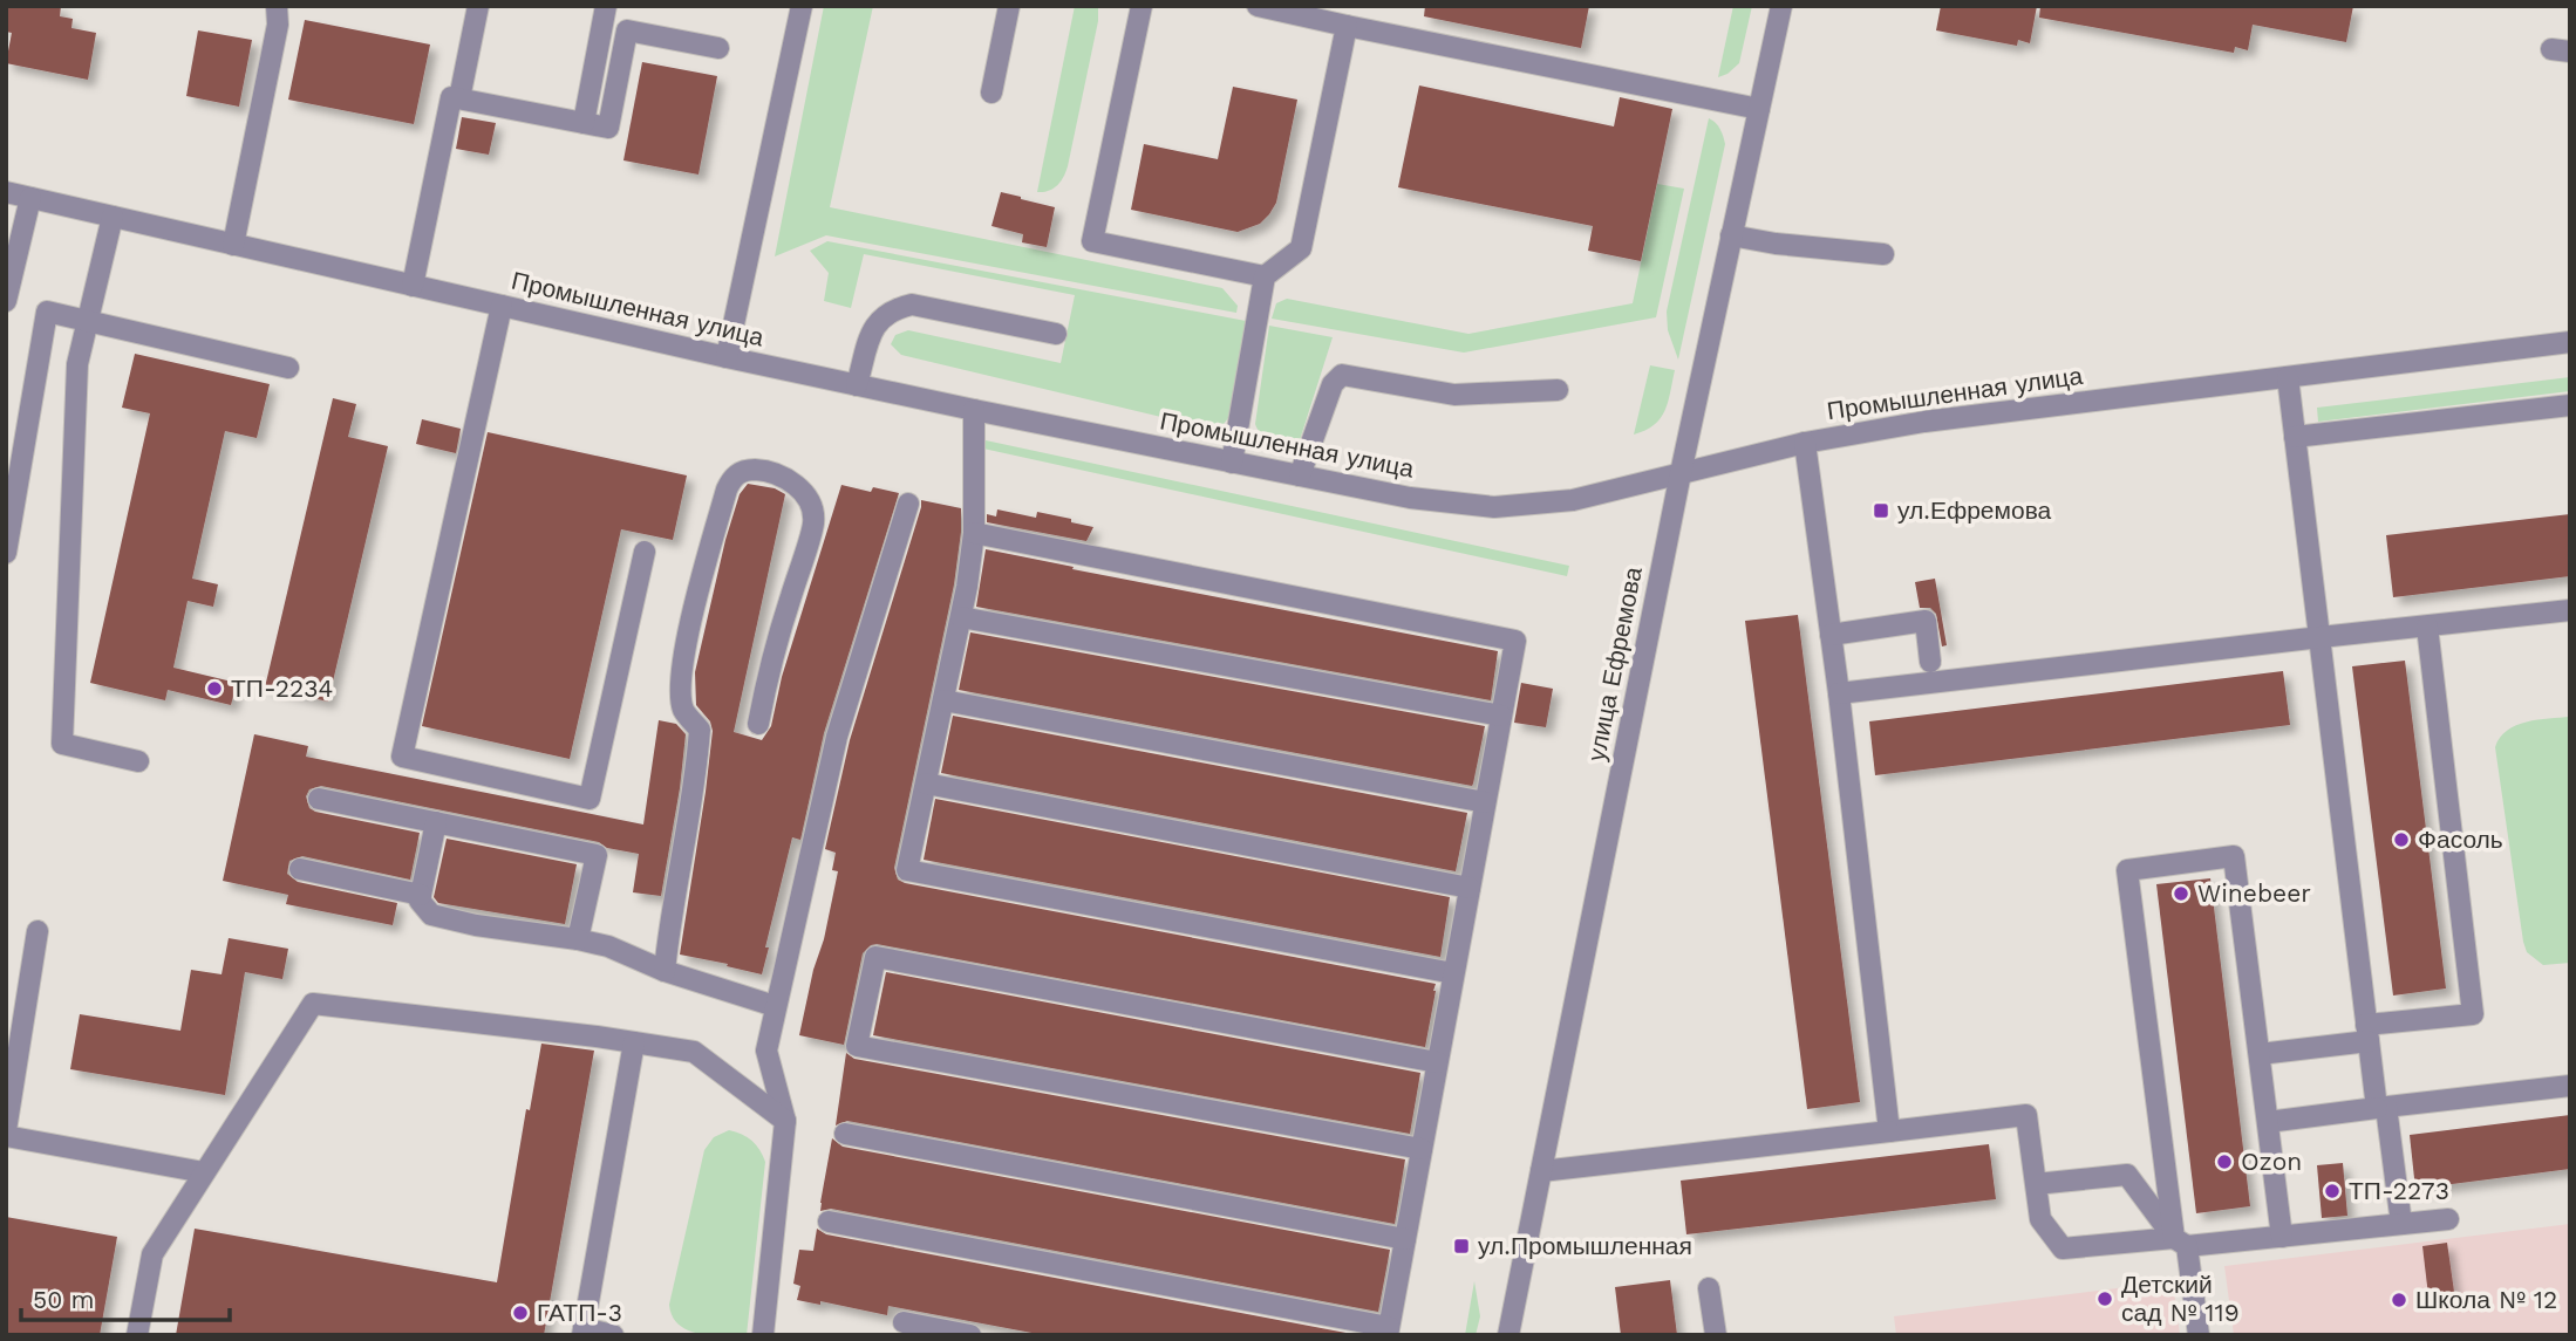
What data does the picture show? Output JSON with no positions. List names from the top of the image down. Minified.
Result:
{"streets":{"street":["Промышленная улица","улица Ефремова"]},"crossings":[["Промышленная улица","улица Ефремова"]],"places":{"transit":["ул.Ефремова","ул.Промышленная"],"other":["ТП-2234","Фасоль","Winebeer","Ozon","ТП-2273","Детский сад № 119","Школа № 12","ГАТП-3"]},"scale_bar":"50 m"}
